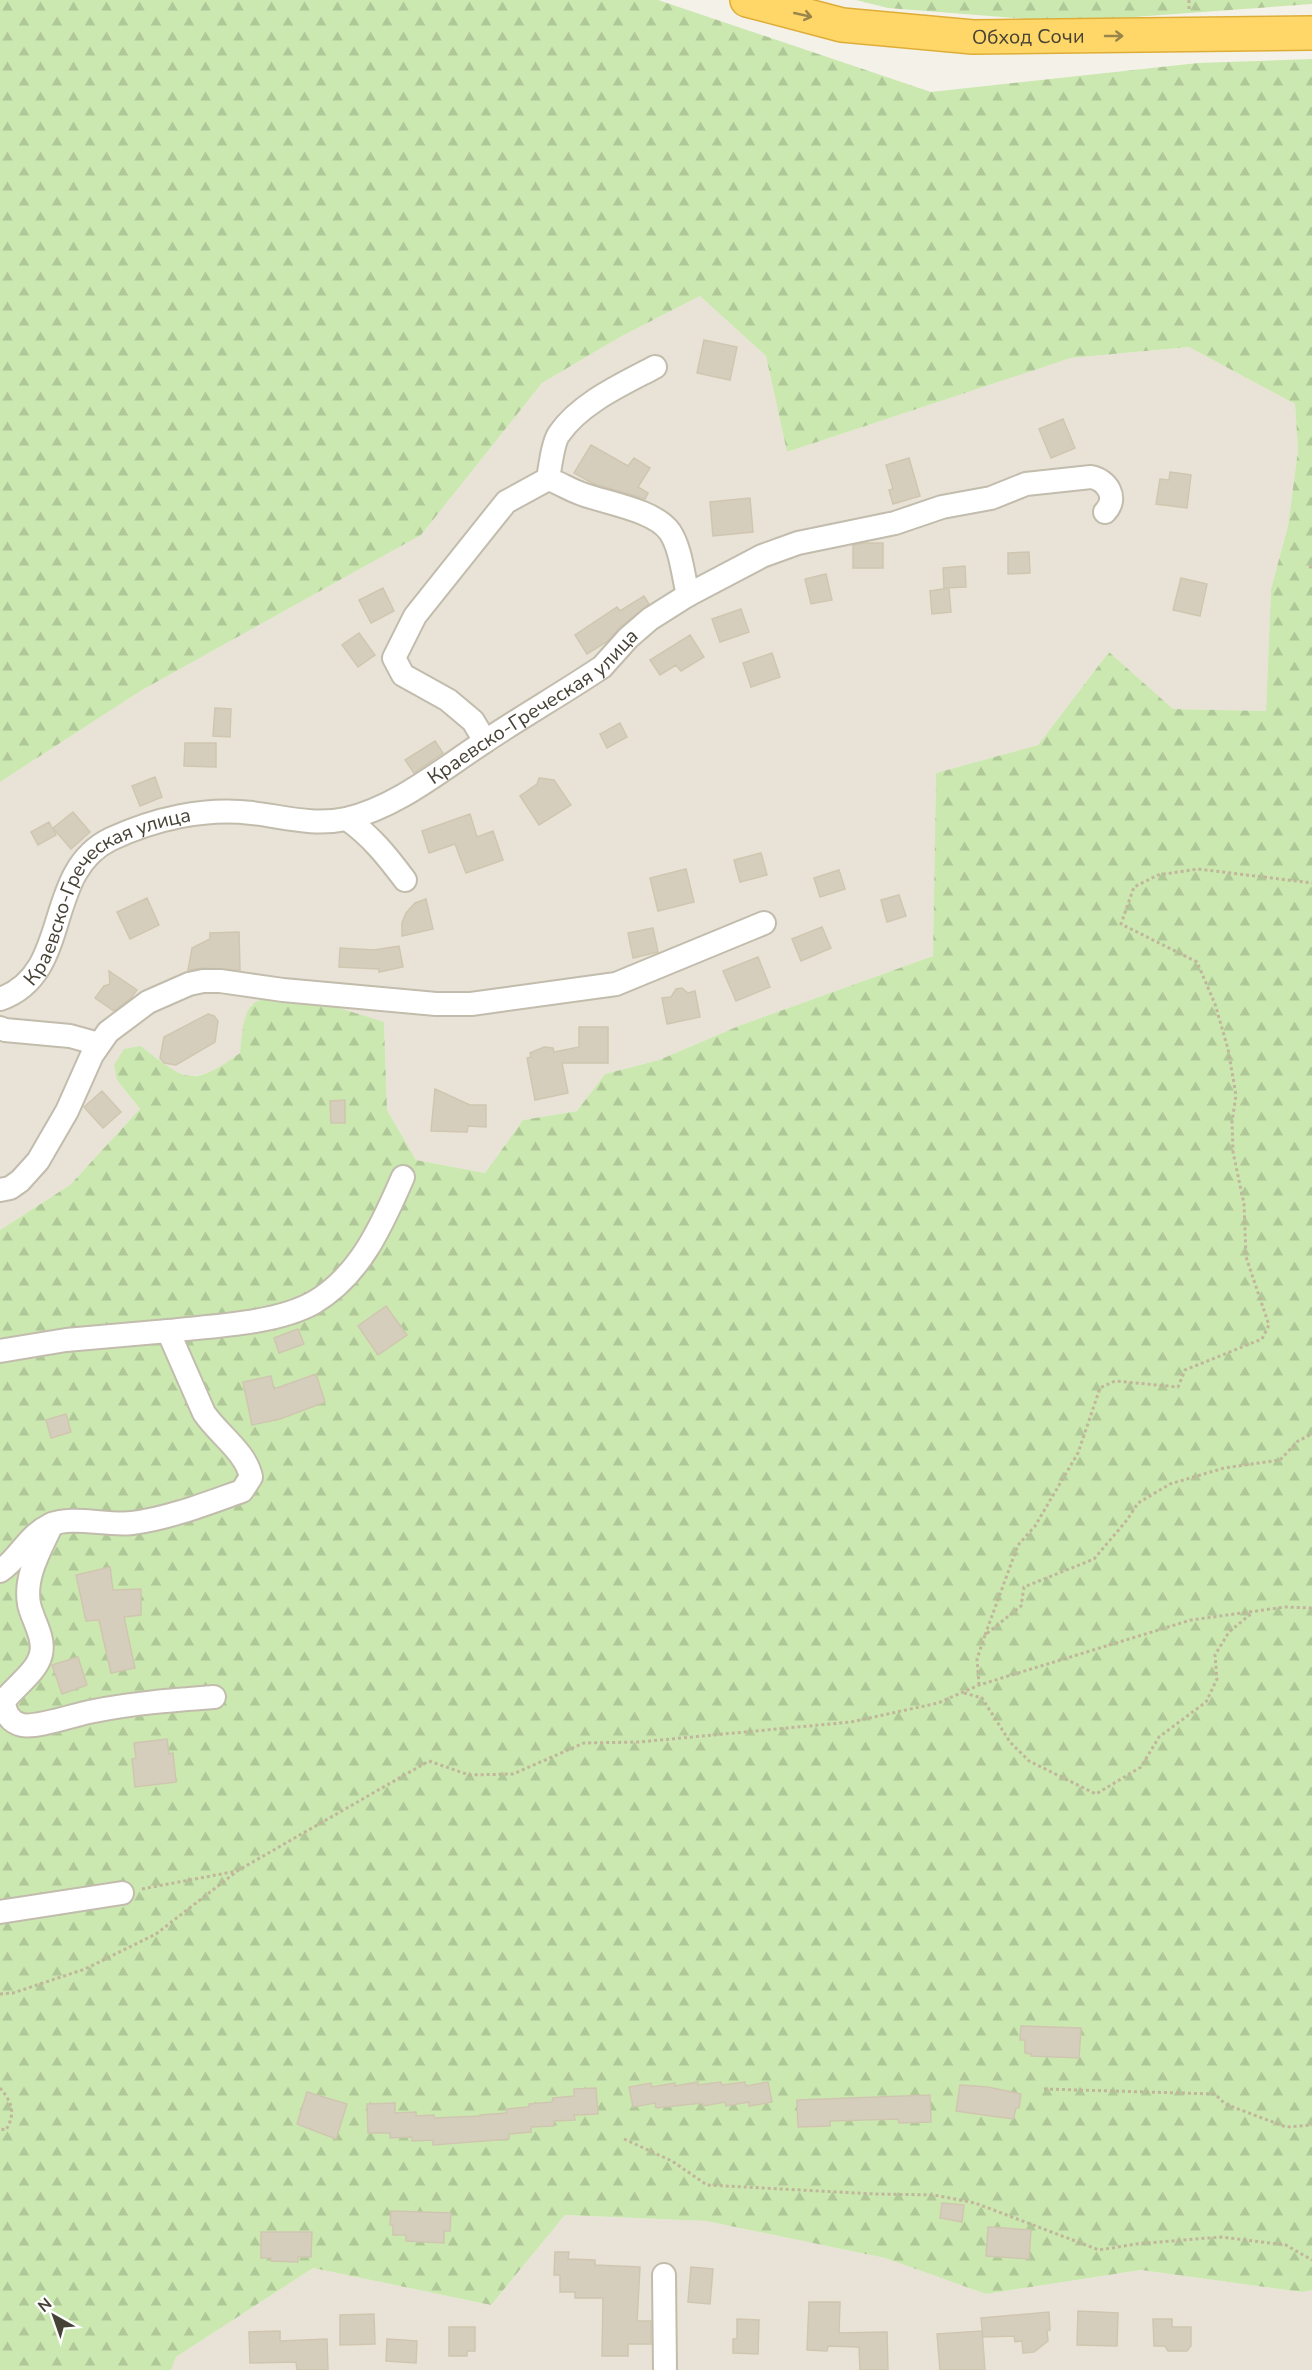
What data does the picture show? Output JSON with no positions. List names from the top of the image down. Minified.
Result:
{"streets":{"highway":["Обход Сочи"],"street":["Краевско-Греческая улица"]},"one_way":["Обход Сочи"],"north":"top left"}
